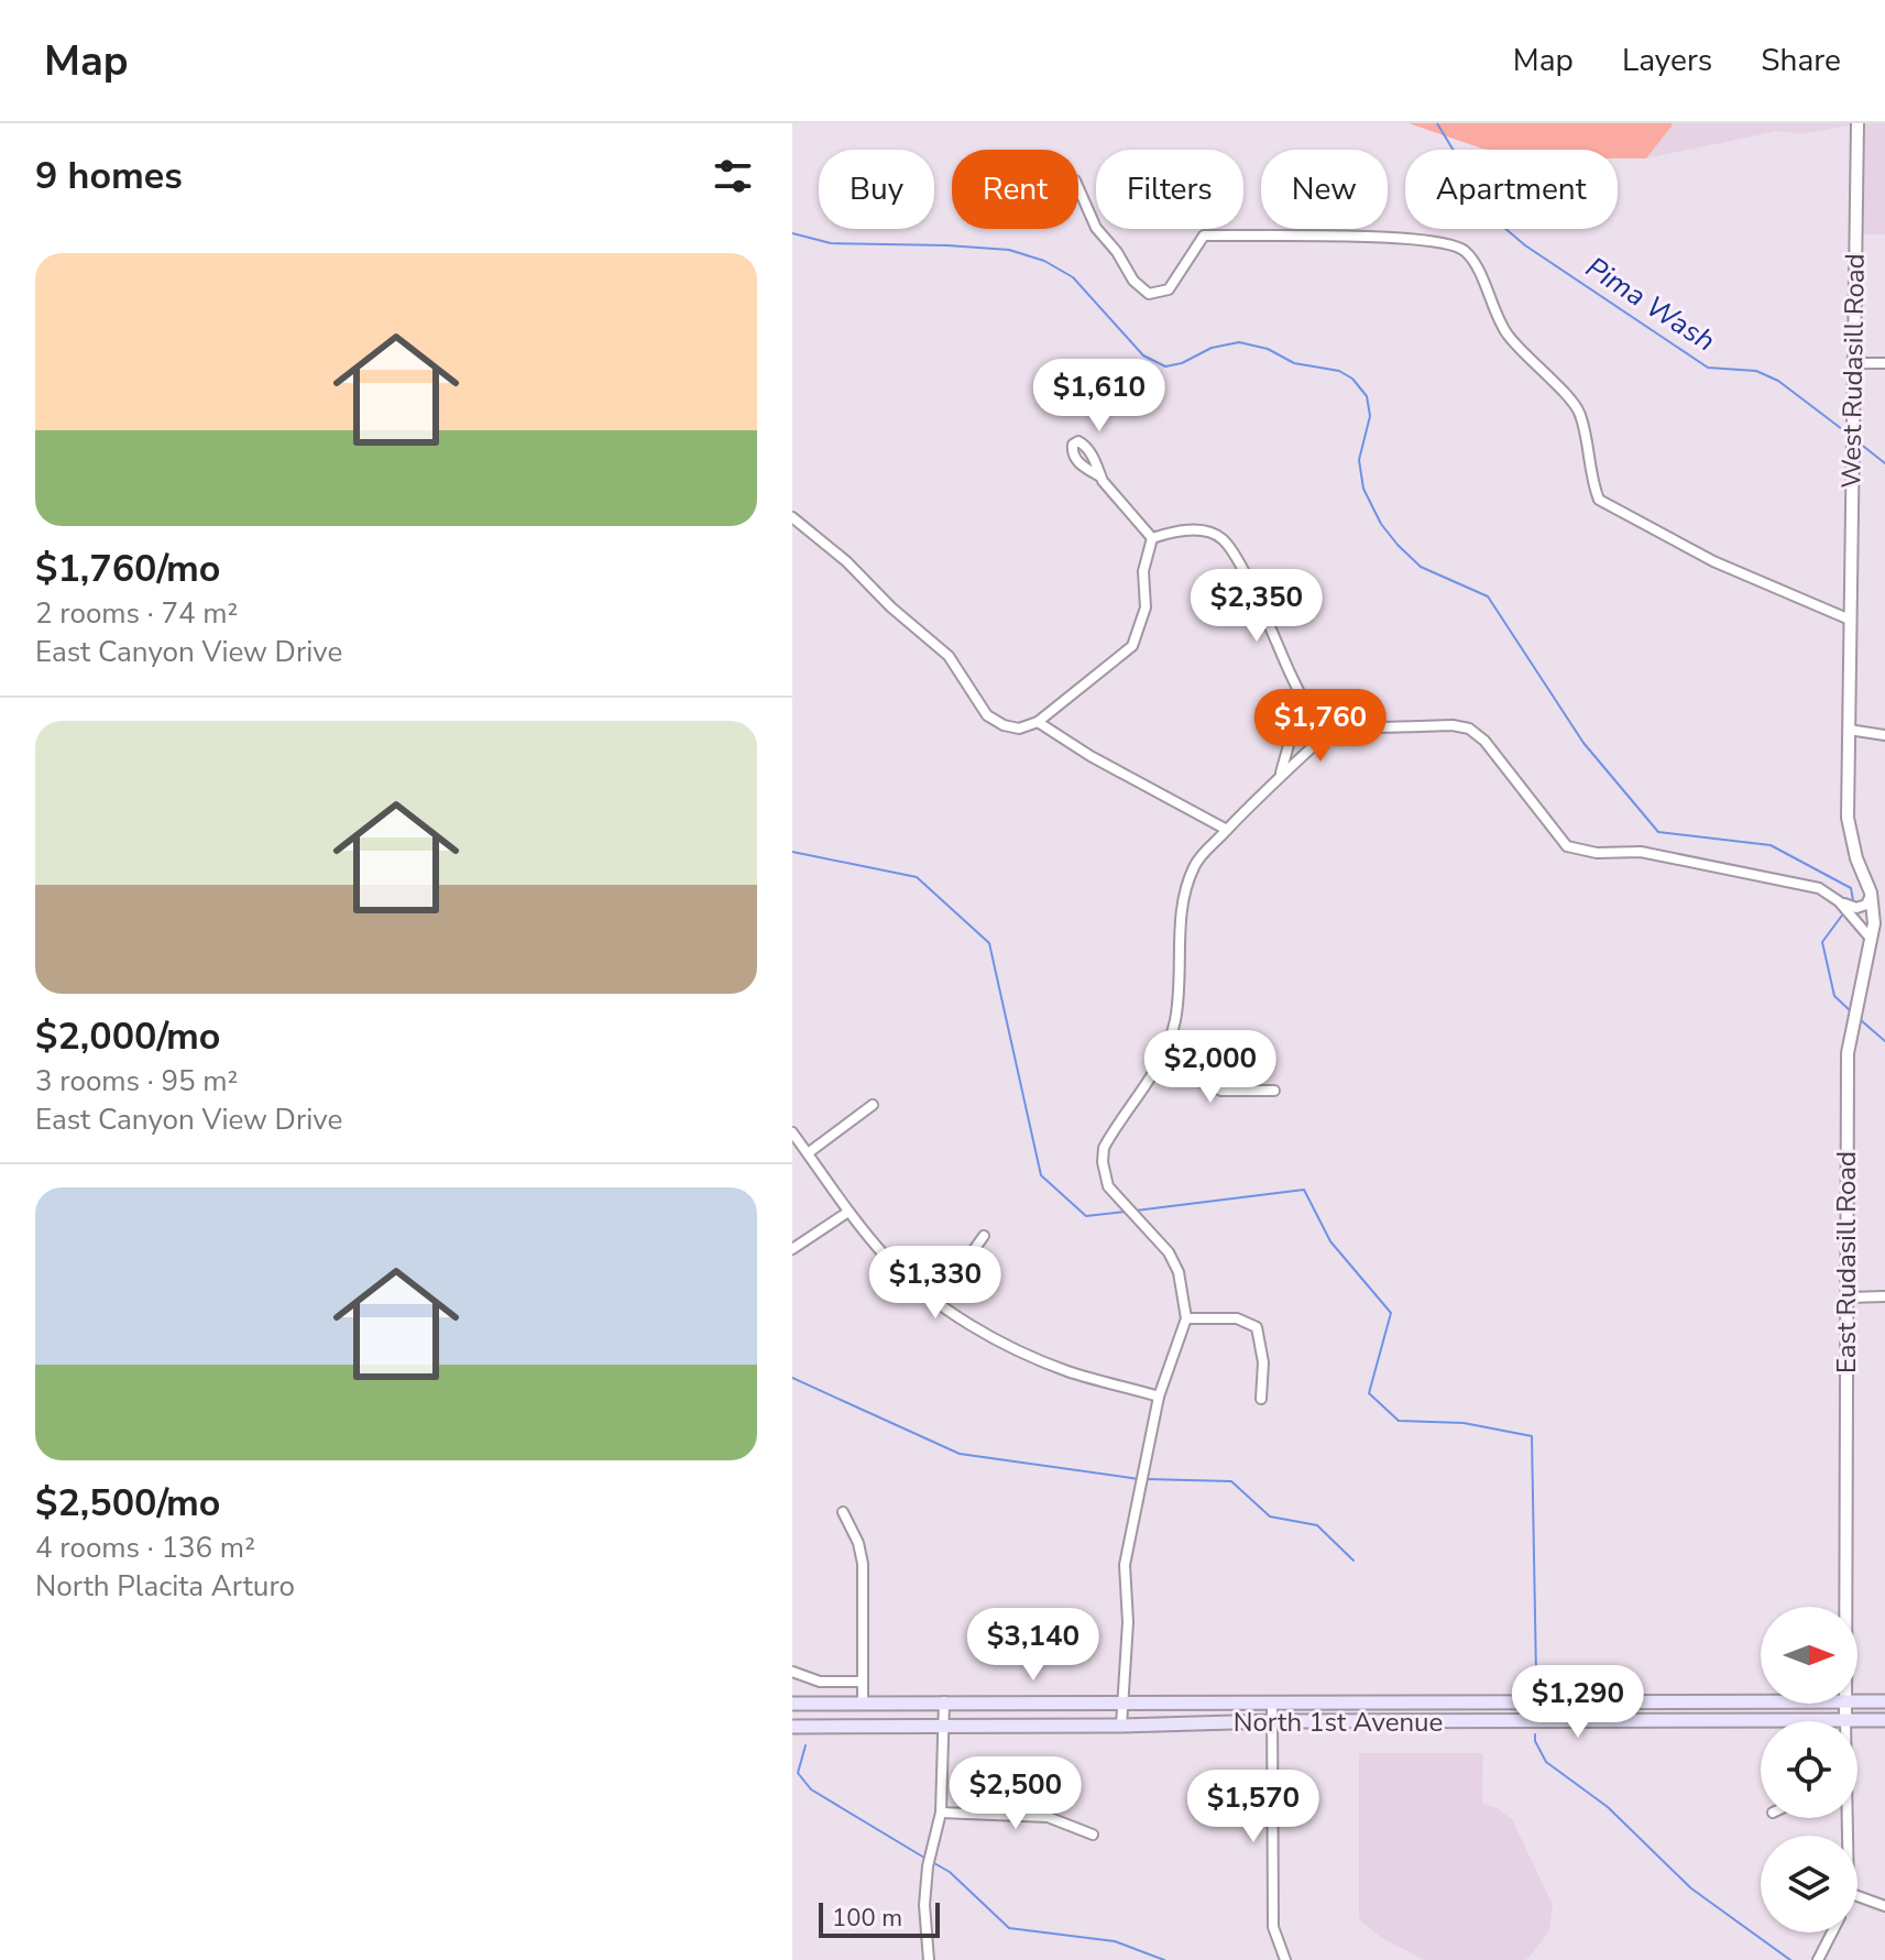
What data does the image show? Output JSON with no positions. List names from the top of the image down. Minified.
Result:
{"streets":{"main road":["North 1st Avenue"],"street":["West Rudasill Road","East Rudasill Road"]},"crossings":[["West Rudasill Road","East Rudasill Road"],["East Rudasill Road","North 1st Avenue"]],"water":["Pima Wash"],"scale_bar":"100 m","north":"right","page":{"header":"Map","nav":["Map","Layers","Share"],"heading":"9 homes","chip":["Buy","Rent","Filters","New","Apartment"],"list":[{"name":"$1,760/mo","note":"2 rooms · 74 m² · East Canyon View Drive"},{"name":"$2,000/mo","note":"3 rooms · 95 m² · East Canyon View Drive"},{"name":"$2,500/mo","note":"4 rooms · 136 m² · North Placita Arturo"}],"price":["$1,610","$2,350","$1,760","$2,000","$1,330","$3,140","$1,290","$2,500","$1,570"],"scale":"100 m"}}
